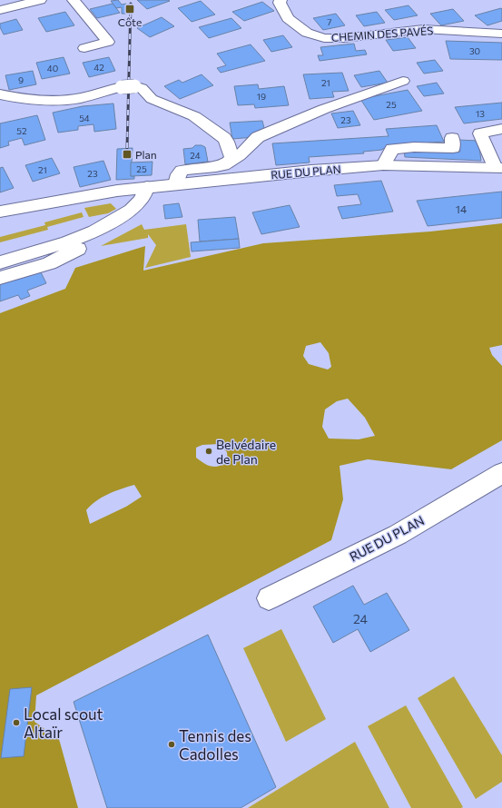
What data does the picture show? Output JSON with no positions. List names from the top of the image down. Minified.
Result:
{"streets":{"street":["CHEMIN DES PAVÉS","RUE DU PLAN"]},"places":{"transit":["Côte","Plan"],"other":["Belvédaire de Plan","Local scout Altaïr","Tennis des Cadolles"]},"house_numbers":["7","30","42","40","9","21","19","25","13","54","23","52","24","25","21","23","14","24"]}
